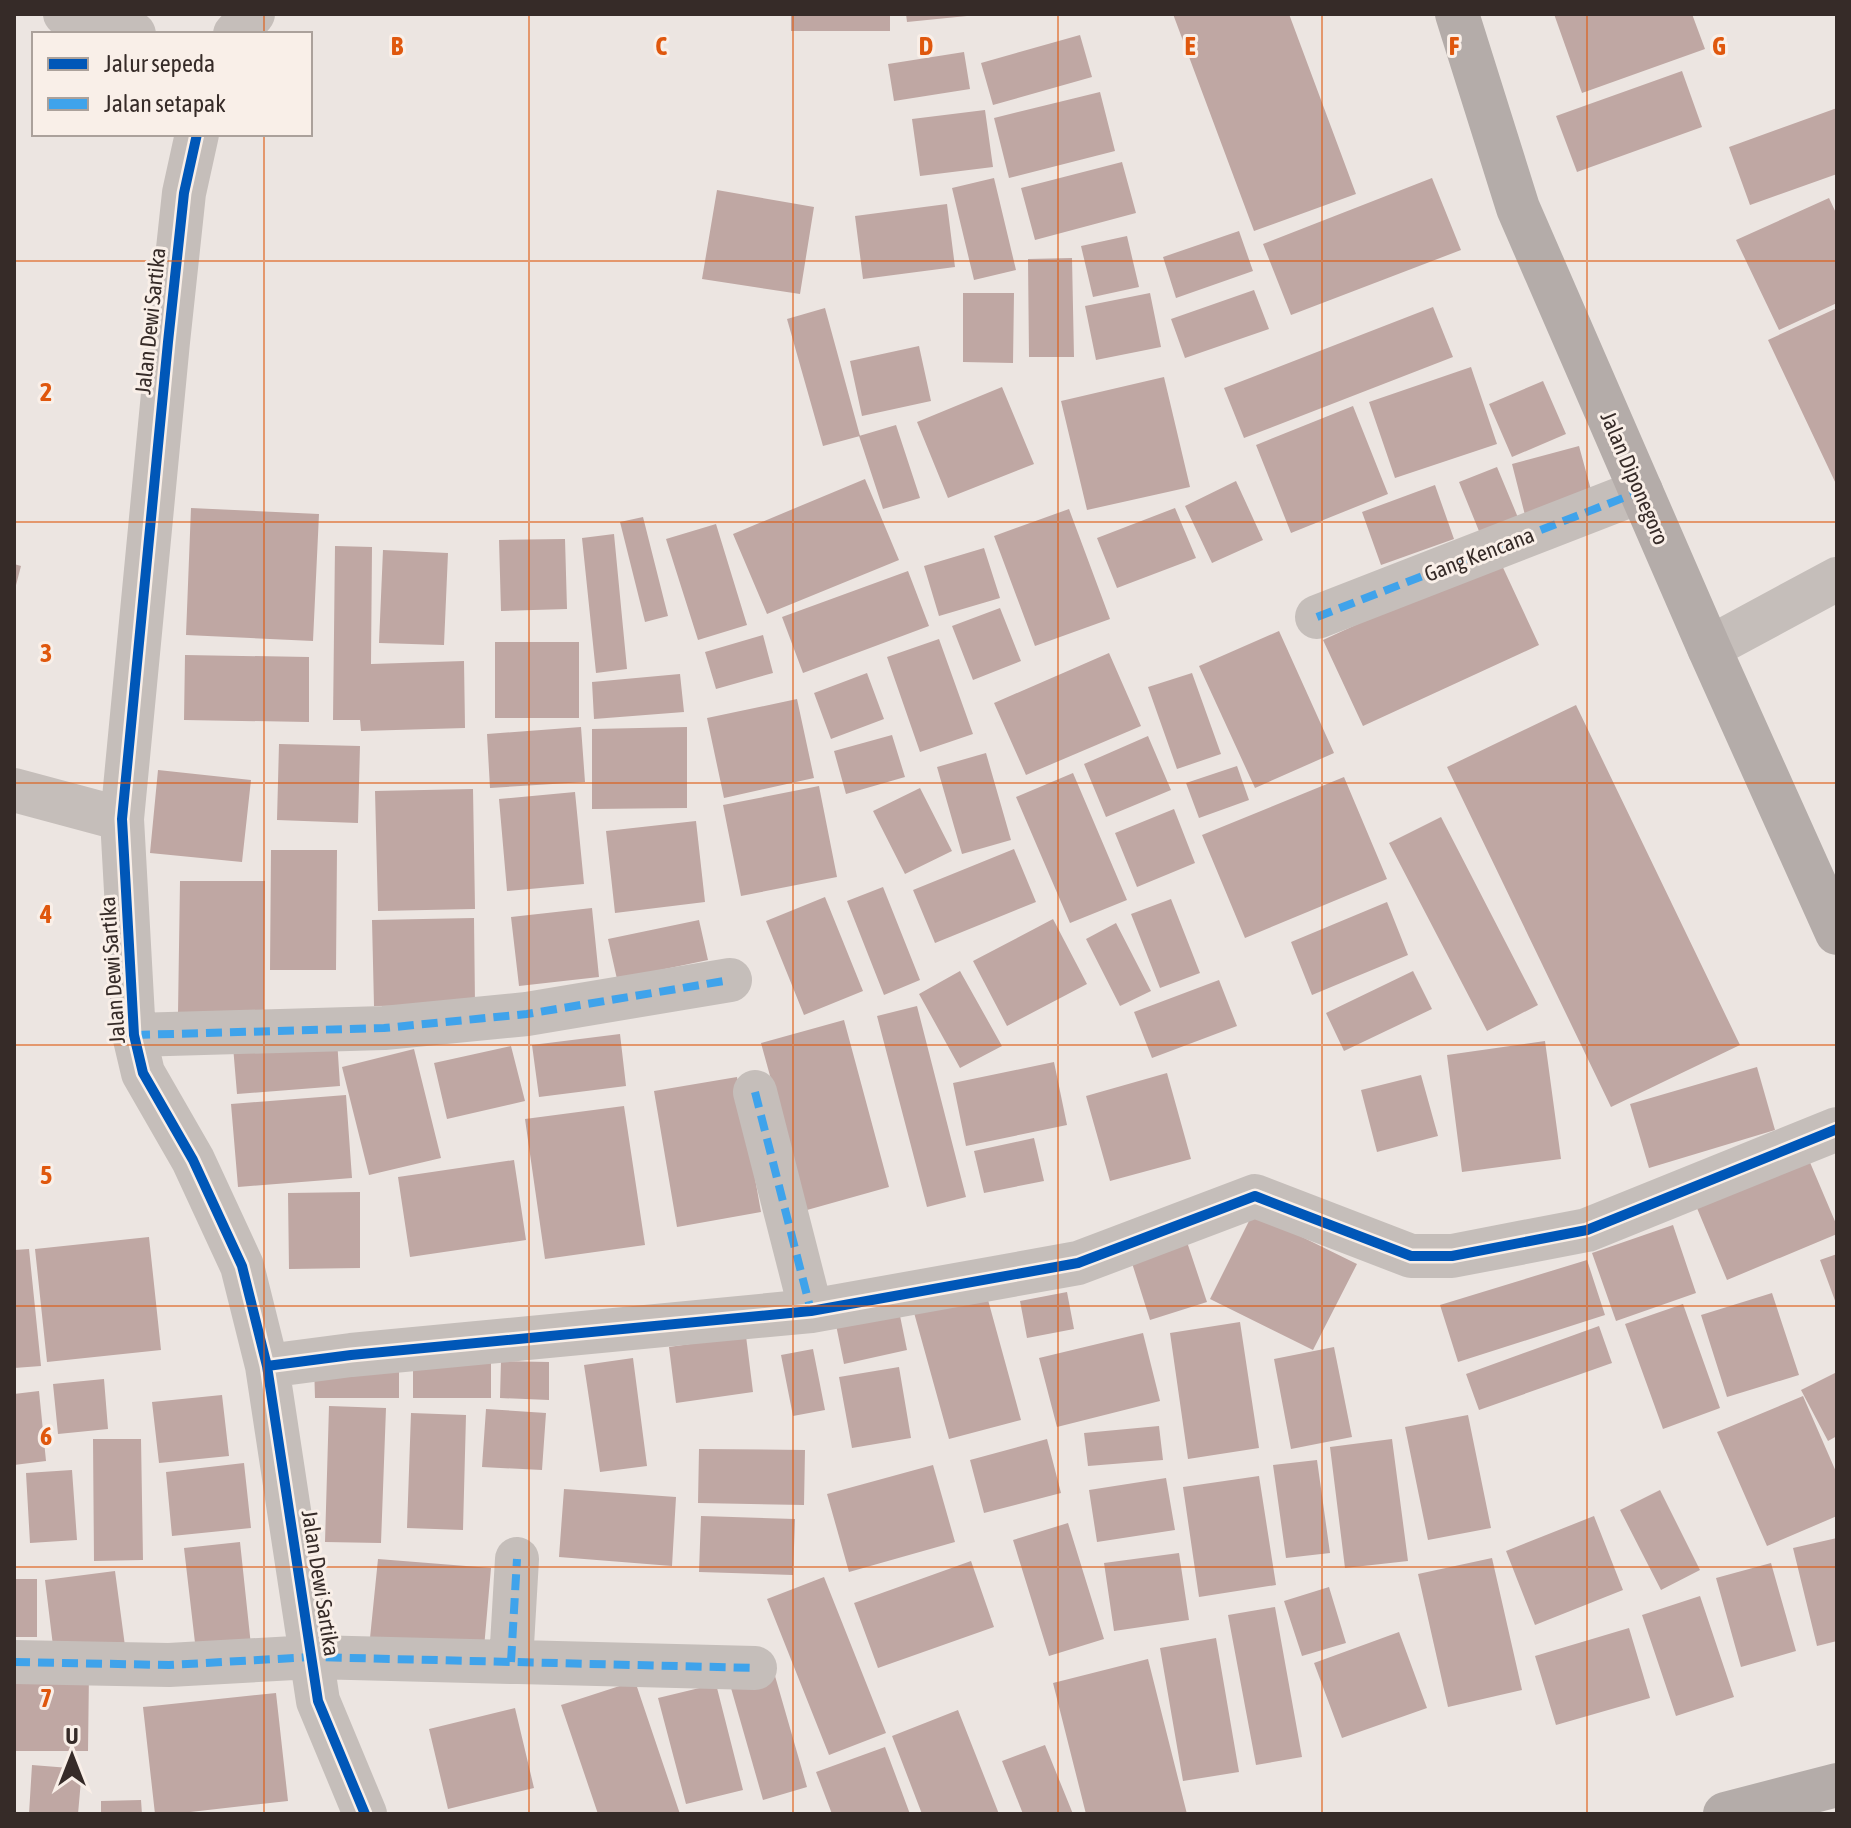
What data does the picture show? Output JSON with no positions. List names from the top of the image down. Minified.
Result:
{"streets":{"main road":["Jalan Diponegoro"],"street":["Jalan Dewi Sartika","Gang Kencana"]},"crossings":[["Jalan Diponegoro","Gang Kencana"]],"legend":["Jalur sepeda","Jalan setapak"],"north":"top","grid":{"columns":["B","C","D","E","F","G"],"rows":["2","3","4","5","6","7"]}}
